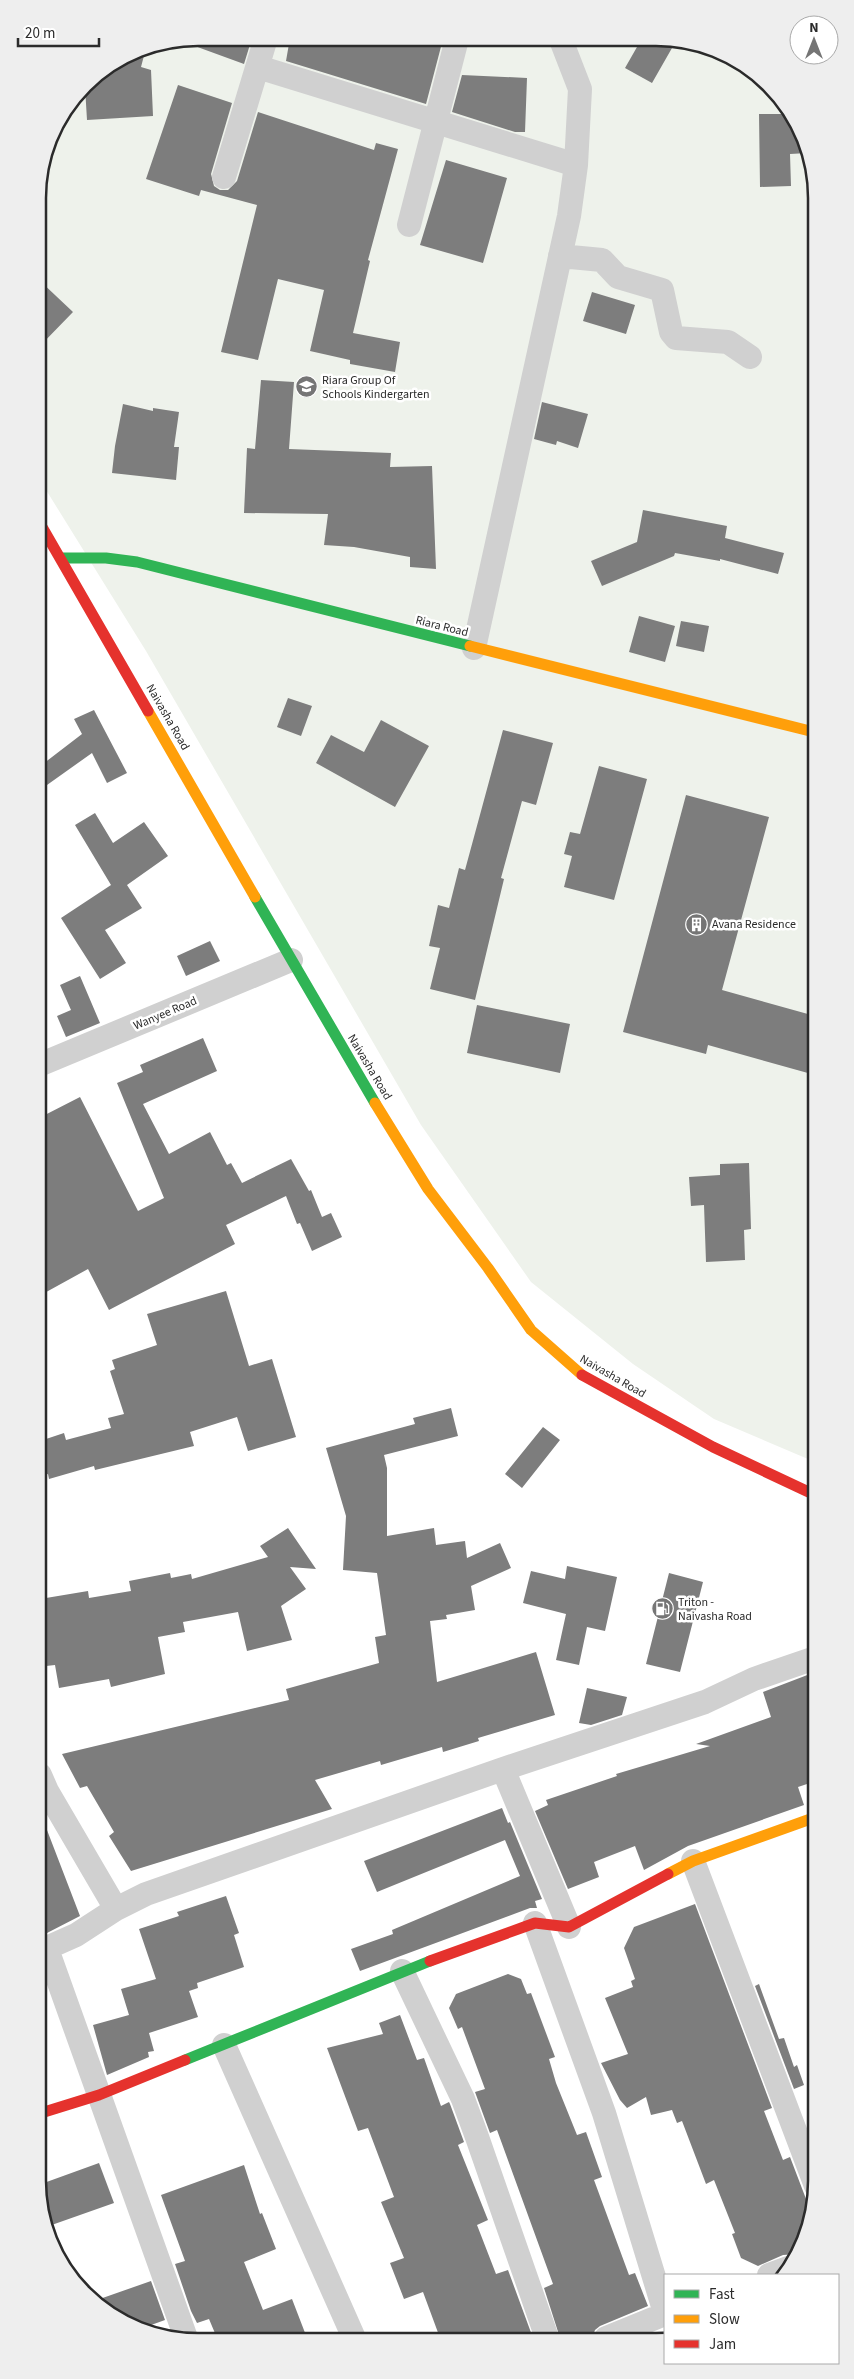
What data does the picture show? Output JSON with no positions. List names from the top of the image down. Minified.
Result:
{"streets":{"street":["Riara Road","Naivasha Road","Wanyee Road"]},"crossings":[["Riara Road","Naivasha Road"],["Naivasha Road","Wanyee Road"]],"places":{"school or university":["Riara Group Of Schools Kindergarten"],"building":["Avana Residence"],"fuel station":["Triton - Naivasha Road"]},"legend":["Fast","Slow","Jam"],"scale_bar":"20 m","north":"top"}
